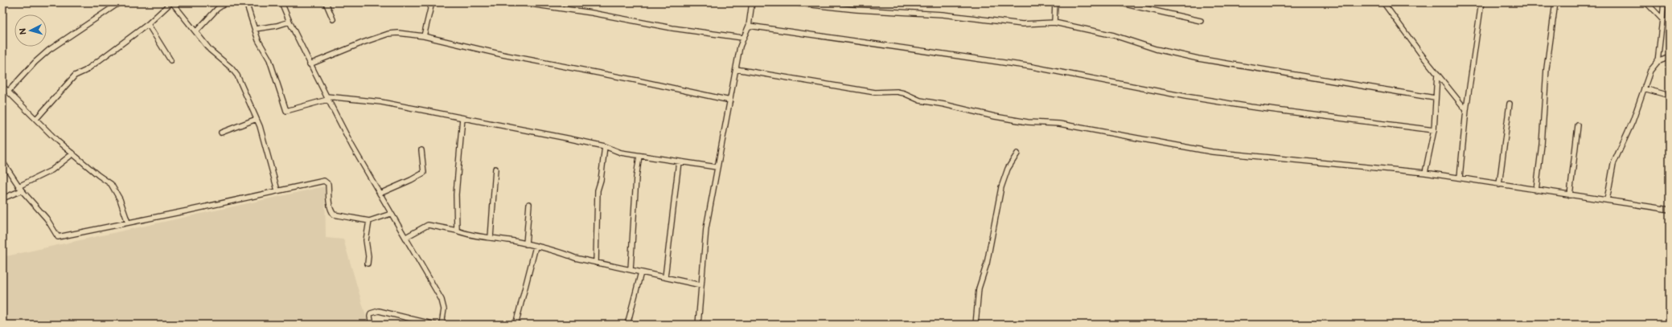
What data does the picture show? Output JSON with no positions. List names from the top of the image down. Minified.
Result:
{"north":"left"}
